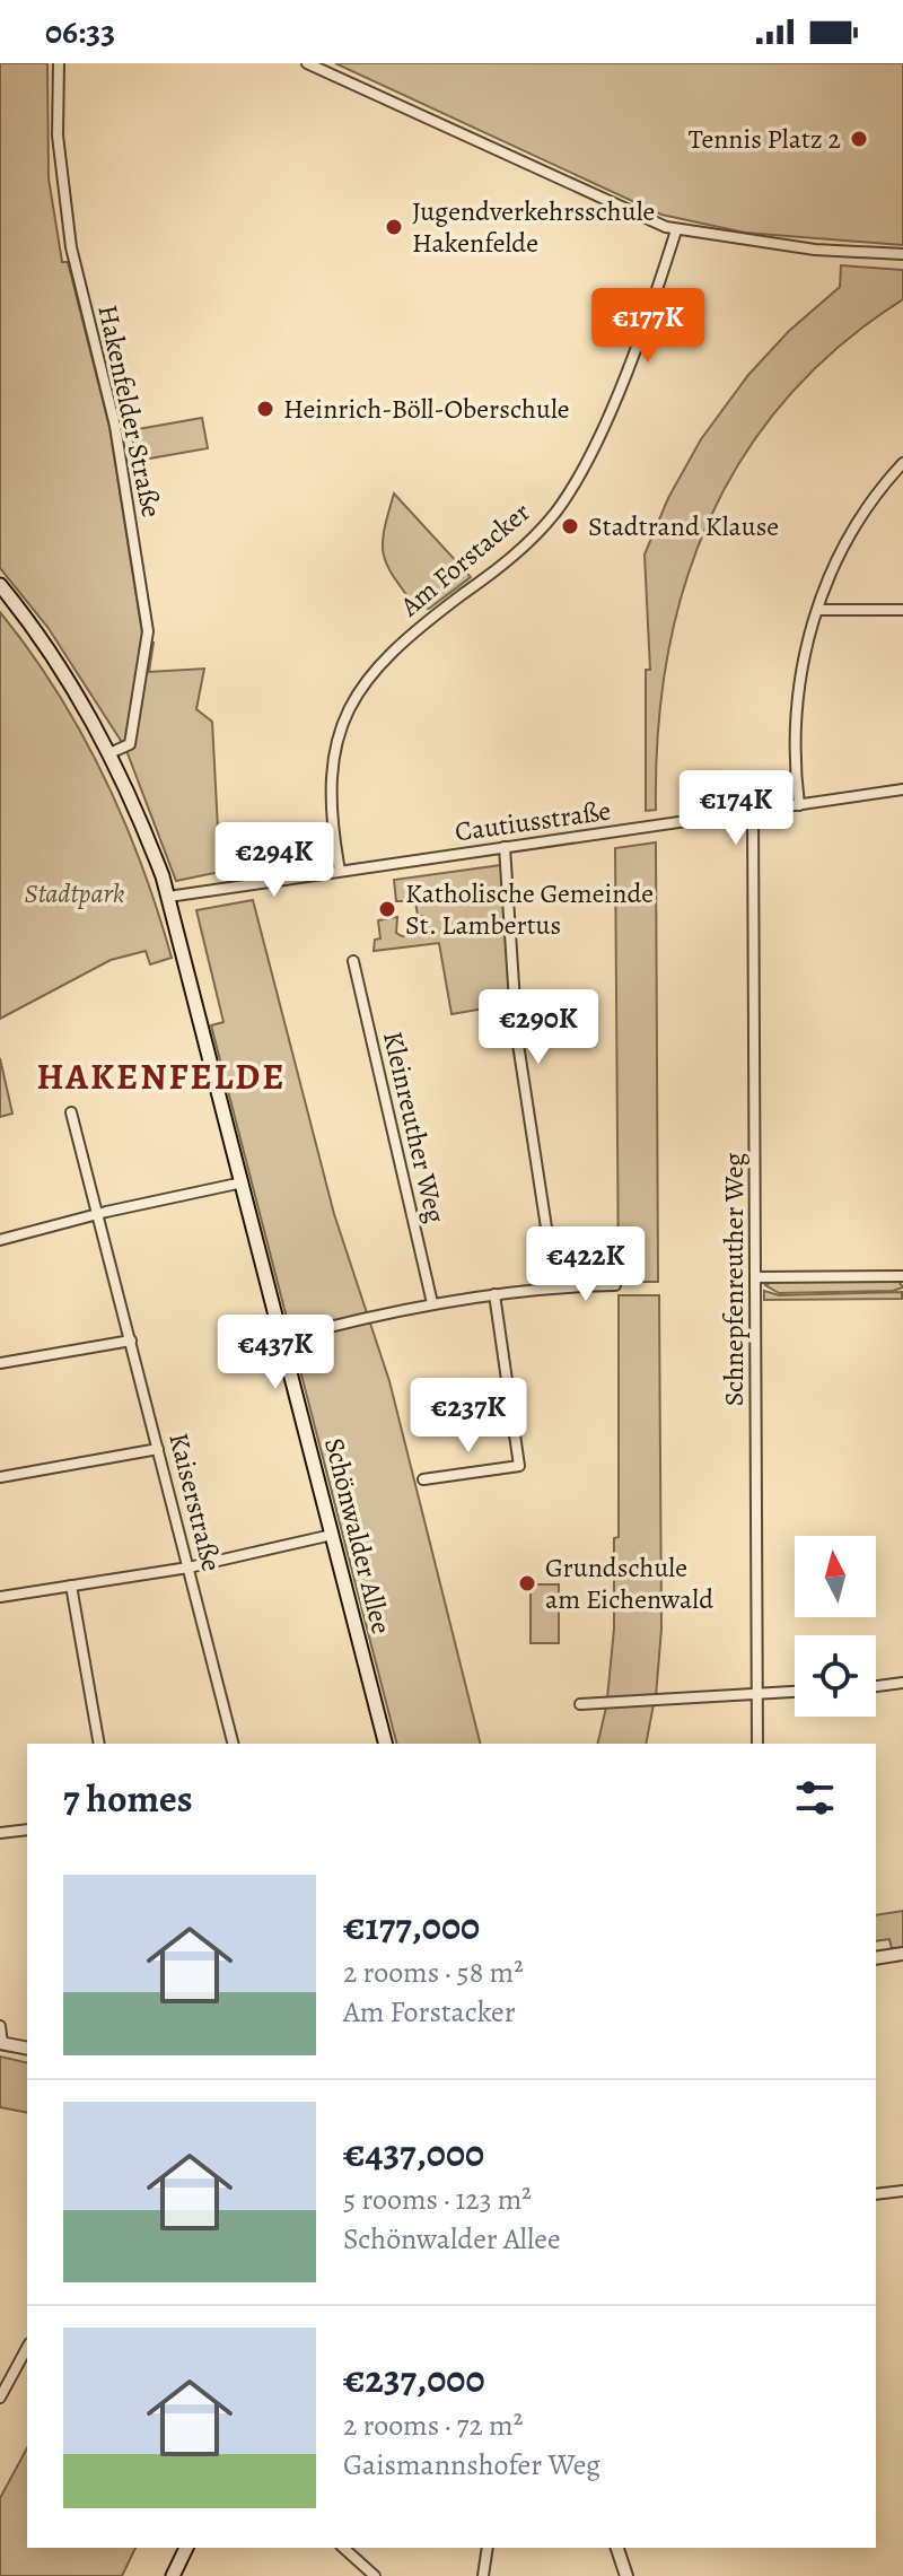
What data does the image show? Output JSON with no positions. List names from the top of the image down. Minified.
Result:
{"streets":{"main road":["Schönwalder Allee"],"street":["Hakenfelder Straße","Am Forstacker","Cautiusstraße","Kleinreuther Weg","Schnepfenreuther Weg","Kaiserstraße"]},"crossings":[["Hakenfelder Straße","Schönwalder Allee"],["Am Forstacker","Cautiusstraße"],["Cautiusstraße","Schnepfenreuther Weg"],["Cautiusstraße","Schönwalder Allee"]],"districts":["HAKENFELDE"],"parks":["Stadtpark"],"places":["Tennis Platz 2","Jugendverkehrsschule Hakenfelde","Heinrich-Böll-Oberschule","Stadtrand Klause","Katholische Gemeinde St. Lambertus","Grundschule am Eichenwald"],"north":"top","page":{"status":"06:33","price":["€177K","€174K","€294K","€290K","€422K","€437K","€237K"],"heading":"7 homes","list":[{"name":"€177,000","note":"2 rooms · 58 m² · Am Forstacker"},{"name":"€437,000","note":"5 rooms · 123 m² · Schönwalder Allee"},{"name":"€237,000","note":"2 rooms · 72 m² · Gaismannshofer Weg"}]}}
